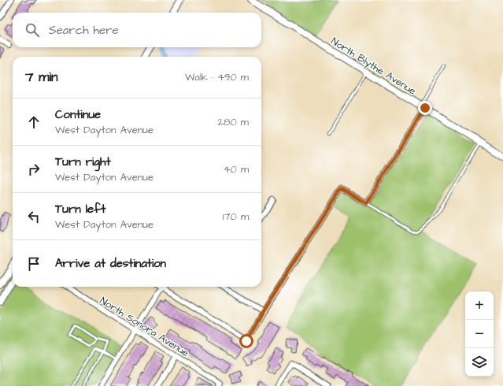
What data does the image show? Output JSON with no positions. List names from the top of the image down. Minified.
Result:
{"streets":{"street":["North Blythe Avenue","North Sonora Avenue"]},"page":{"search":"Search here","heading":["7 min","Walk · 490 m"],"list":[["Continue","West Dayton Avenue","280 m"],["Turn right","West Dayton Avenue","40 m"],["Turn left","West Dayton Avenue","170 m"],"Arrive at destination"],"map_buttons":["+","−"]}}
